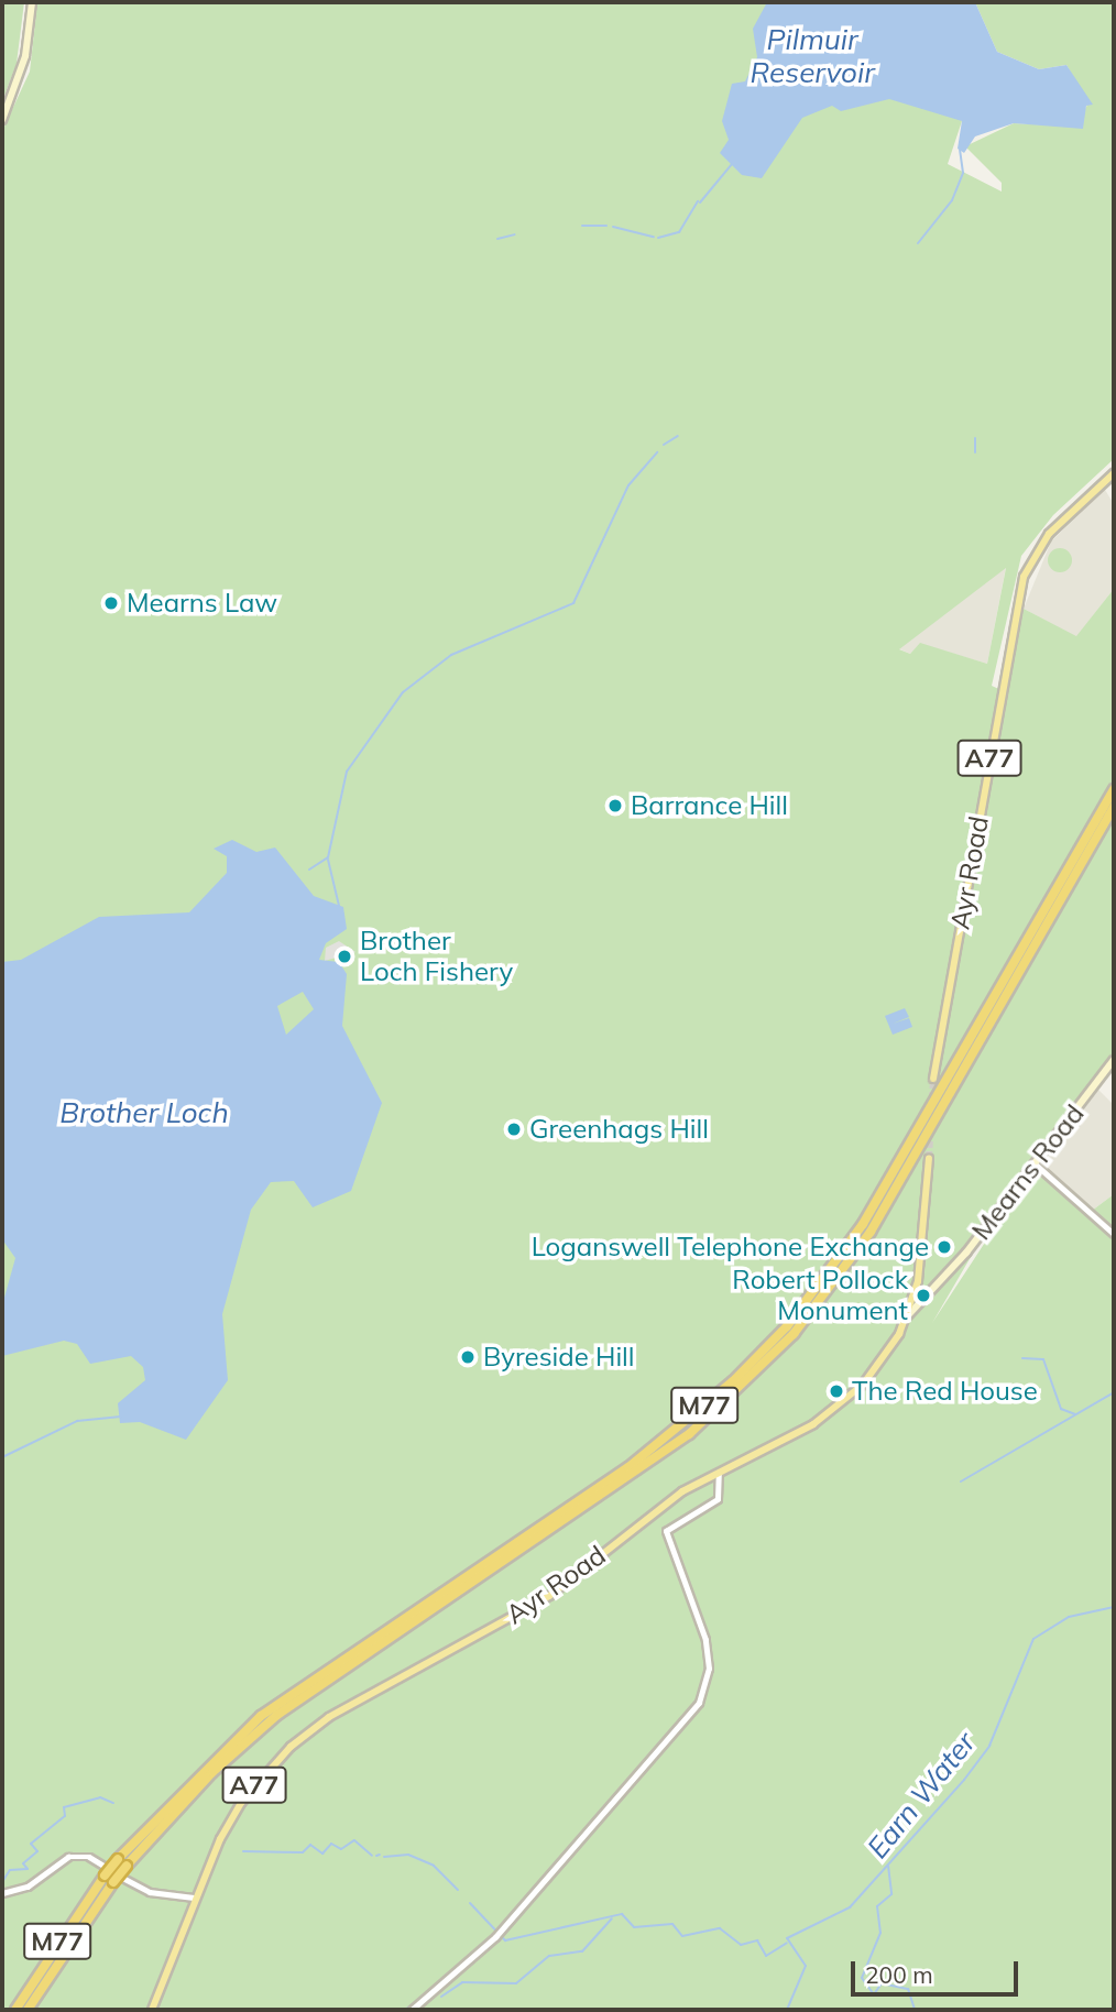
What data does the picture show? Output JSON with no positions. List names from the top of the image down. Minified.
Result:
{"streets":{"highway":["M77"],"main road":["A77","Ayr Road"],"street":["Mearns Road"]},"crossings":[["Ayr Road","Mearns Road"]],"water":["Pilmuir Reservoir","Brother Loch","Earn Water"],"places":["Mearns Law","Barrance Hill","Brother Loch Fishery","Greenhags Hill","Loganswell Telephone Exchange","Robert Pollock Monument","Byreside Hill","The Red House"],"scale_bar":"200 m"}
